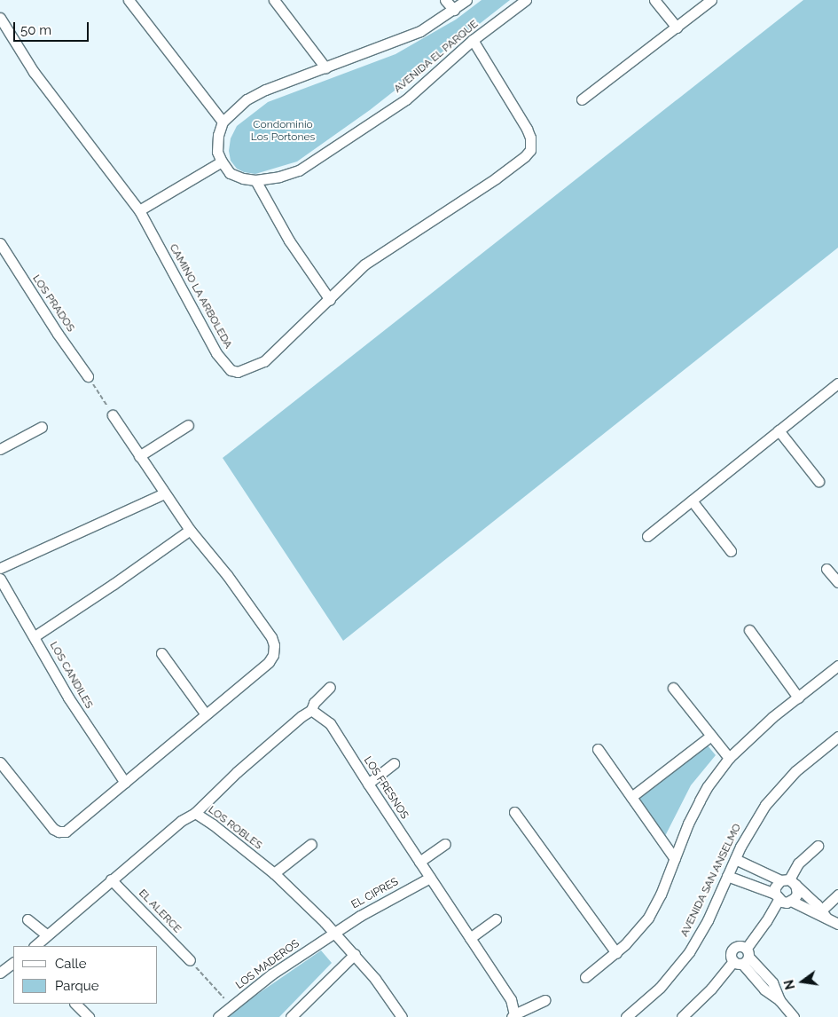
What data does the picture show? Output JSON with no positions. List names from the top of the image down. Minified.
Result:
{"streets":{"street":["AVENIDA EL PARQUE","CAMINO LA ARBOLEDA","LOS PRADOS","LOS CANDILES","LOS FRESNOS","LOS ROBLES","AVENIDA SAN ANSELMO","EL CIPRES","EL ALERCE","LOS MADEROS"]},"crossings":[["AVENIDA EL PARQUE","CAMINO LA ARBOLEDA"],["LOS FRESNOS","EL CIPRES"],["LOS ROBLES","EL CIPRES"],["LOS ROBLES","EL ALERCE"],["LOS ROBLES","LOS MADEROS"],["EL CIPRES","LOS MADEROS"]],"parks":["Condominio Los Portones"],"legend":["Calle","Parque"],"scale_bar":"50 m","north":"left"}
